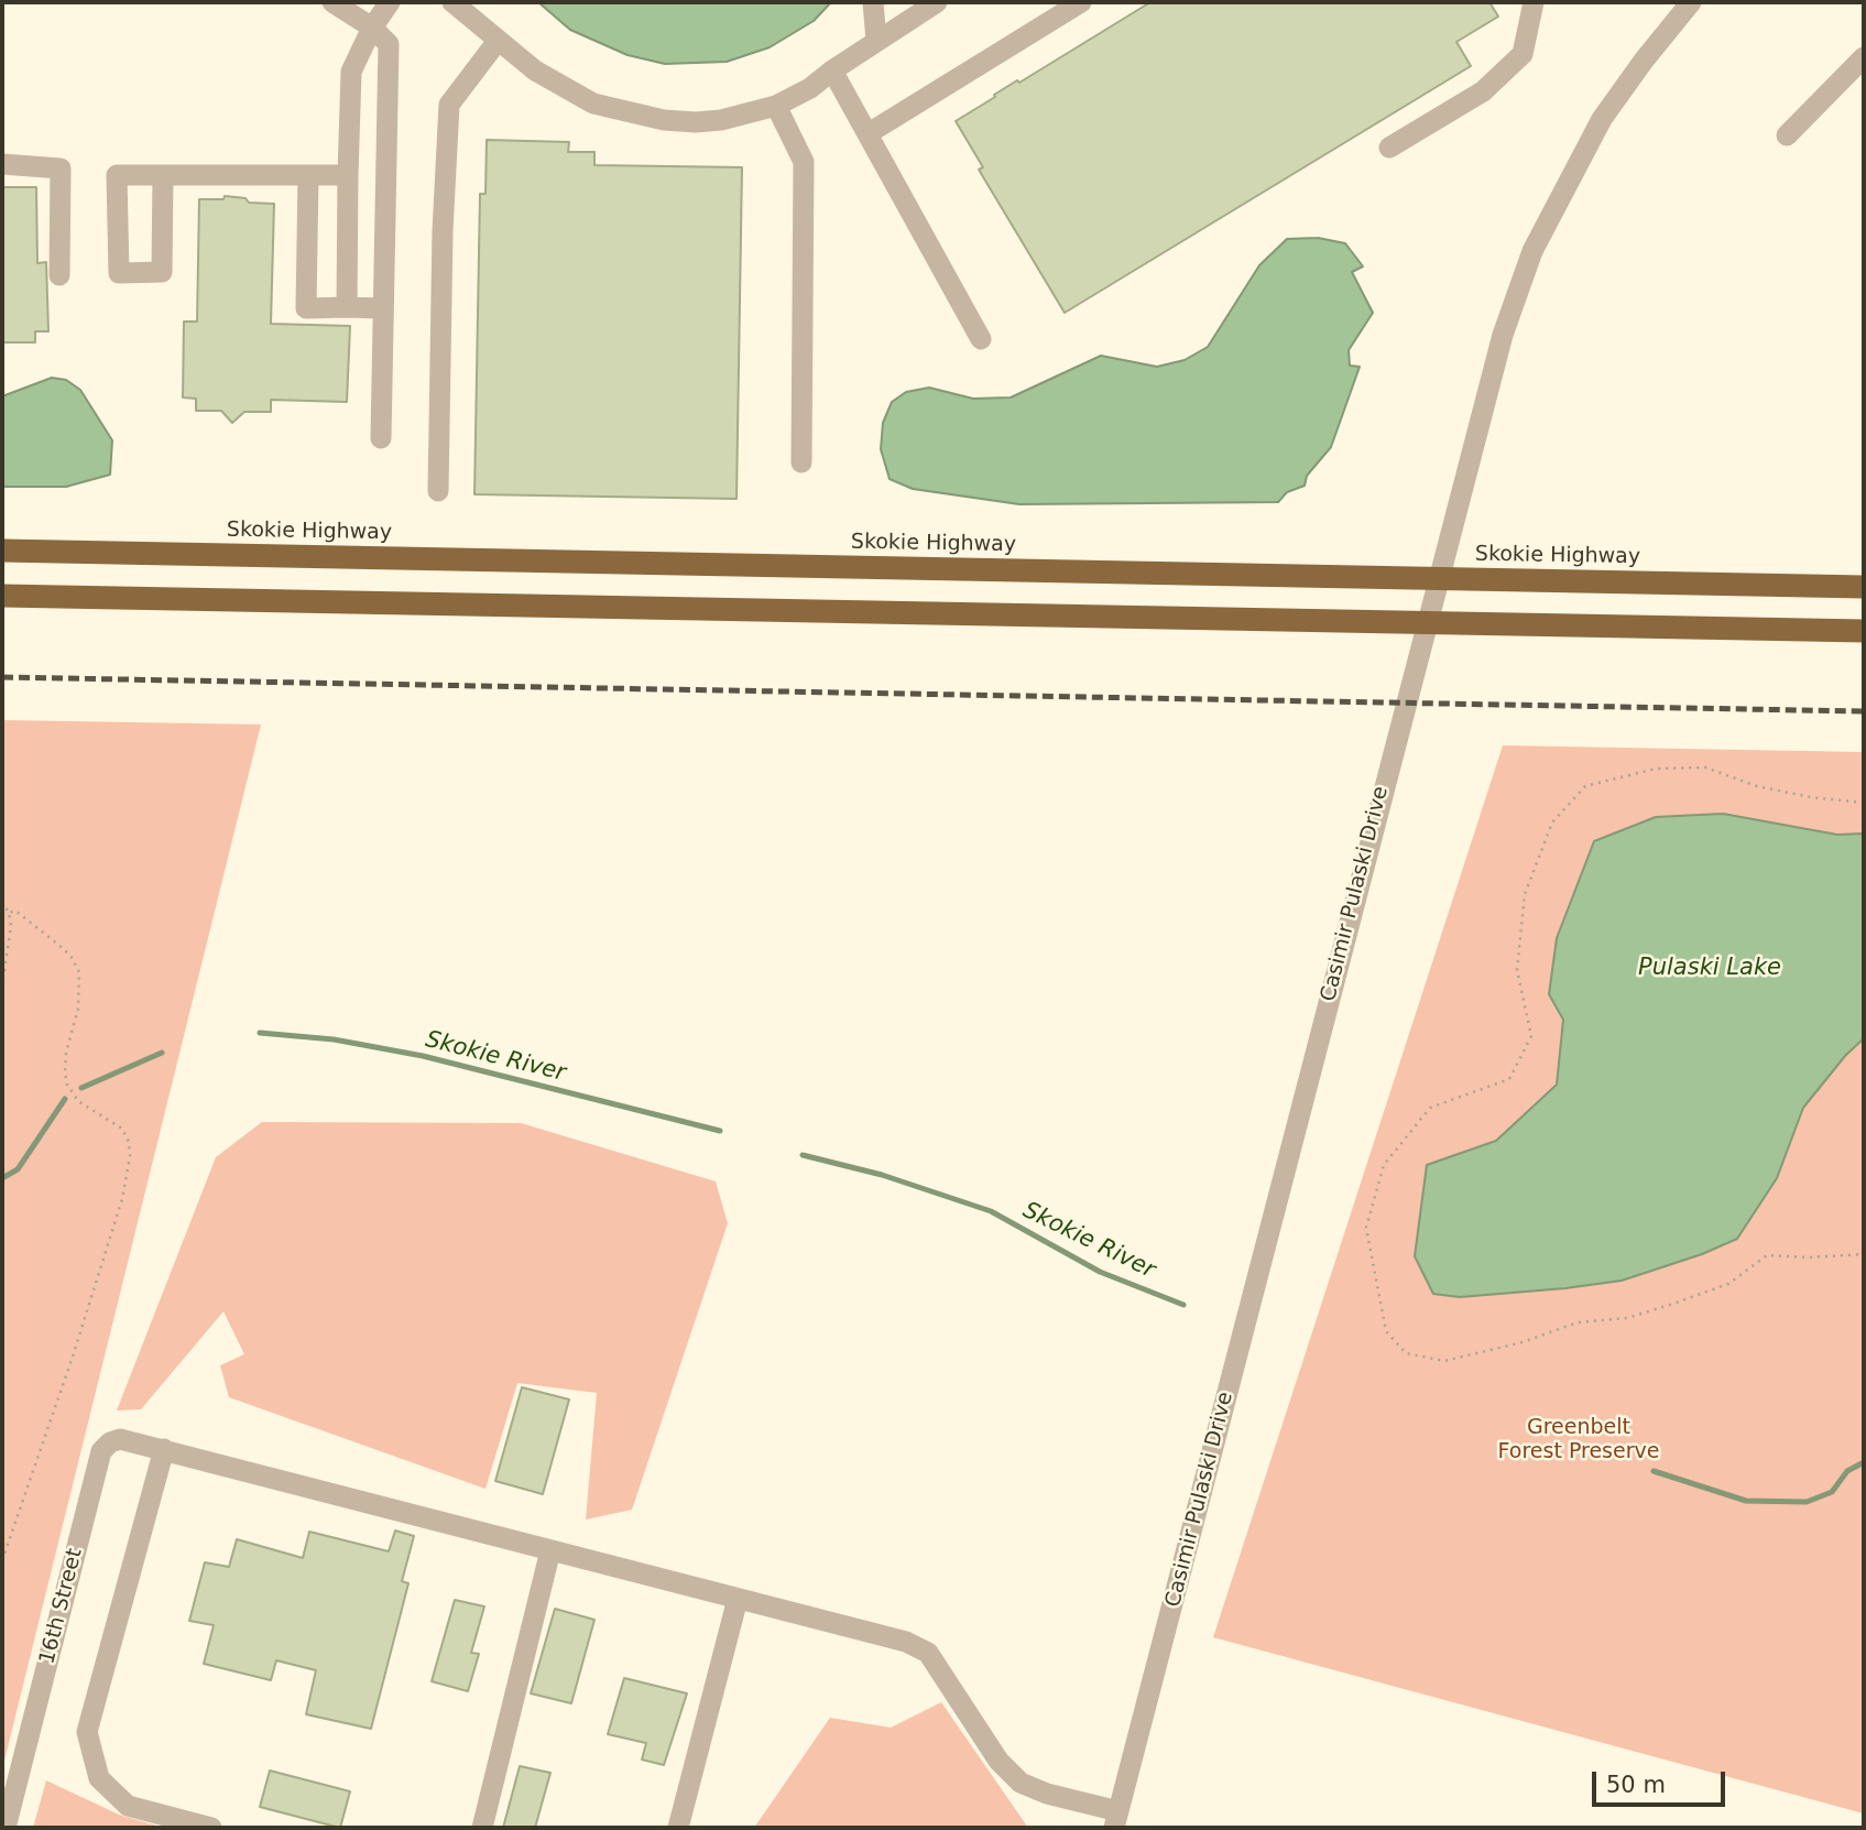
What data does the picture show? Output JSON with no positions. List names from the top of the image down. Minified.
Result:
{"streets":{"highway":["Skokie Highway"],"street":["Casimir Pulaski Drive","16th Street"]},"crossings":[["Casimir Pulaski Drive","16th Street"]],"water":["Pulaski Lake","Skokie River"],"parks":["Greenbelt Forest Preserve"],"scale_bar":"50 m"}
